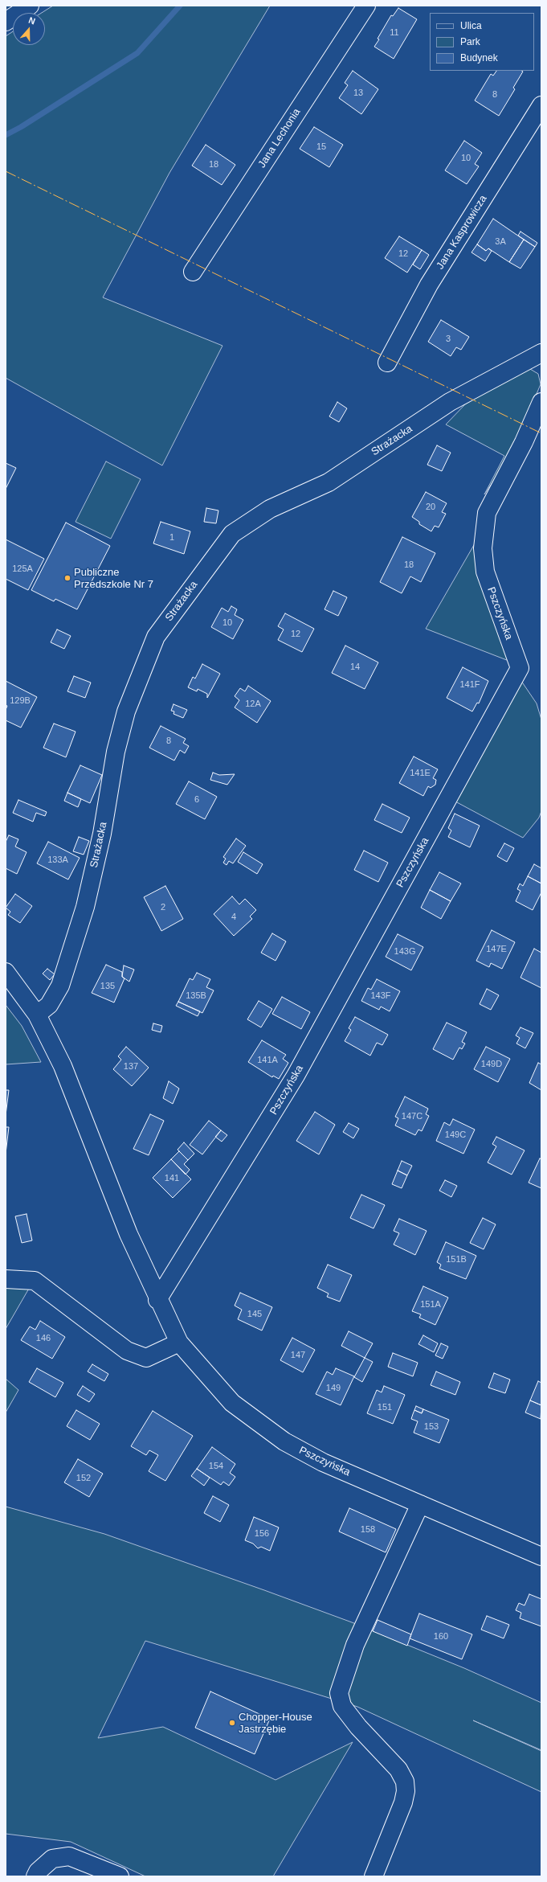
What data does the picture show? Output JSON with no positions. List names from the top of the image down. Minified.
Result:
{"streets":{"street":["Jana Lechonia","Jana Kasprowicza","Strażacka","Pszczyńska"]},"crossings":[["Strażacka","Pszczyńska"]],"places":["Publiczne Przedszkole Nr 7","Chopper-House Jastrzębie"],"house_numbers":["11","13","8","15","10","18","3A","12","3","20","1","18","125A","10","12","14","141F","129B","12A","8","141E","6","133A","2","4","147E","143G","135","135B","143F","141A","149D","137","147C","149C","141","151B","151A","145","146","147","149","151","153","154","152","158","156","160"],"legend":["Ulica","Park","Budynek"],"north":"top"}
